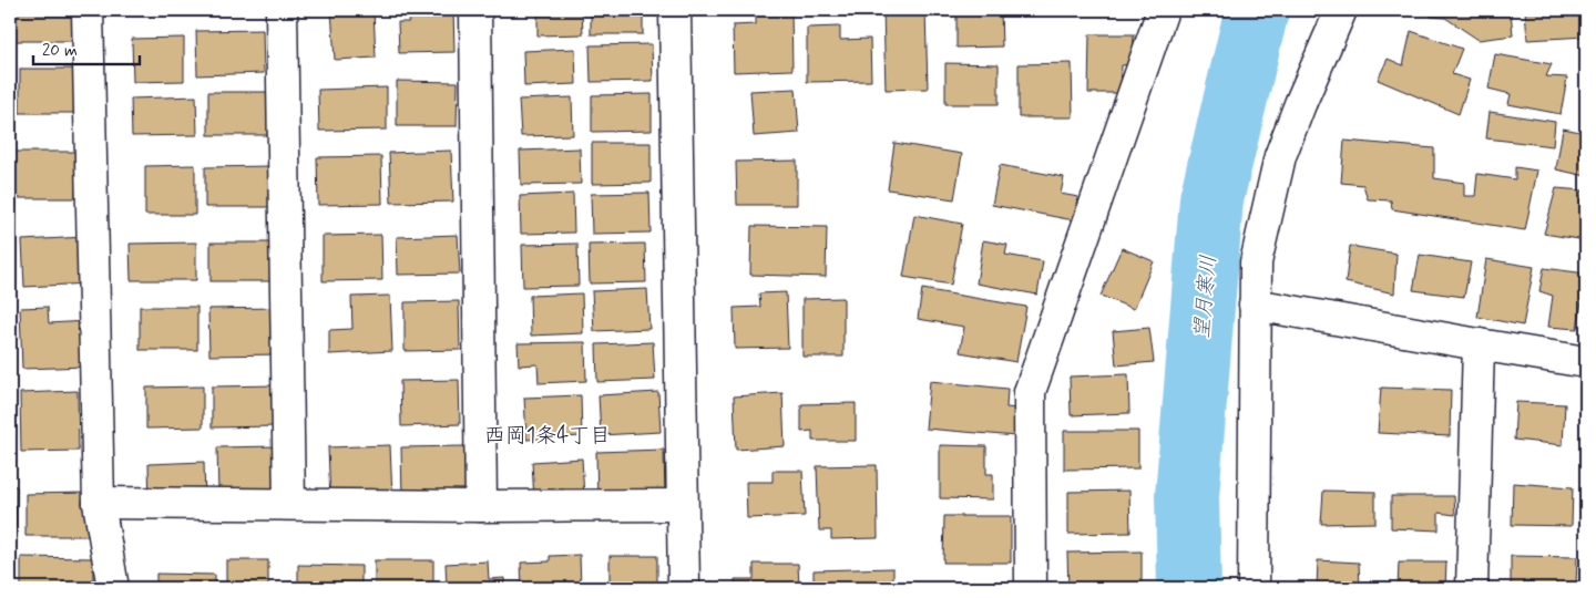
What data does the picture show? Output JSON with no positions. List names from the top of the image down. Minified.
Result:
{"districts":["西岡1条4丁目"],"water":["望月寒川"],"scale_bar":"20 m"}
